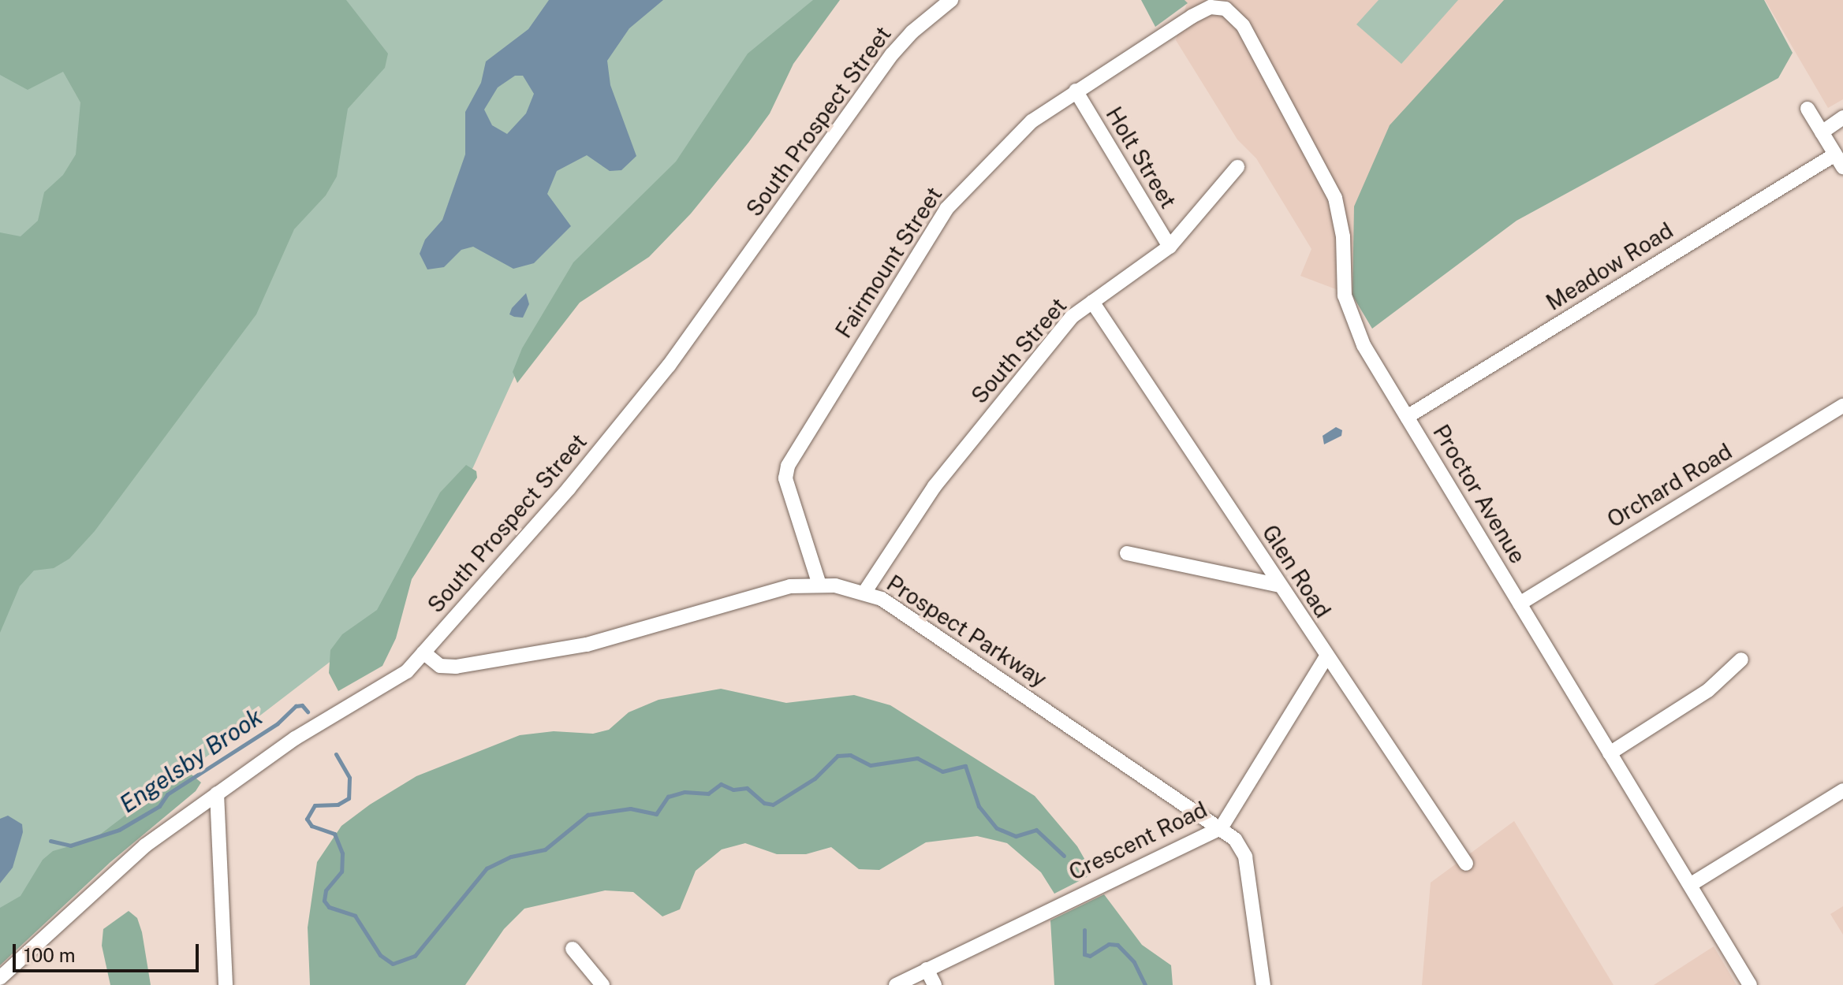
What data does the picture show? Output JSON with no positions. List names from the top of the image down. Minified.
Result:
{"streets":{"street":["South Prospect Street","Holt Street","Fairmount Street","Meadow Road","South Street","Orchard Road","Proctor Avenue","Glen Road","Prospect Parkway","Crescent Road"]},"crossings":[["South Prospect Street","Prospect Parkway"],["Holt Street","Fairmount Street"],["Holt Street","South Street"],["Fairmount Street","Proctor Avenue"],["Fairmount Street","Prospect Parkway"],["Meadow Road","Proctor Avenue"],["South Street","Glen Road"],["South Street","Prospect Parkway"],["Orchard Road","Proctor Avenue"],["Glen Road","Crescent Road"],["Prospect Parkway","Crescent Road"]],"water":["Engelsby Brook"],"scale_bar":"100 m"}
